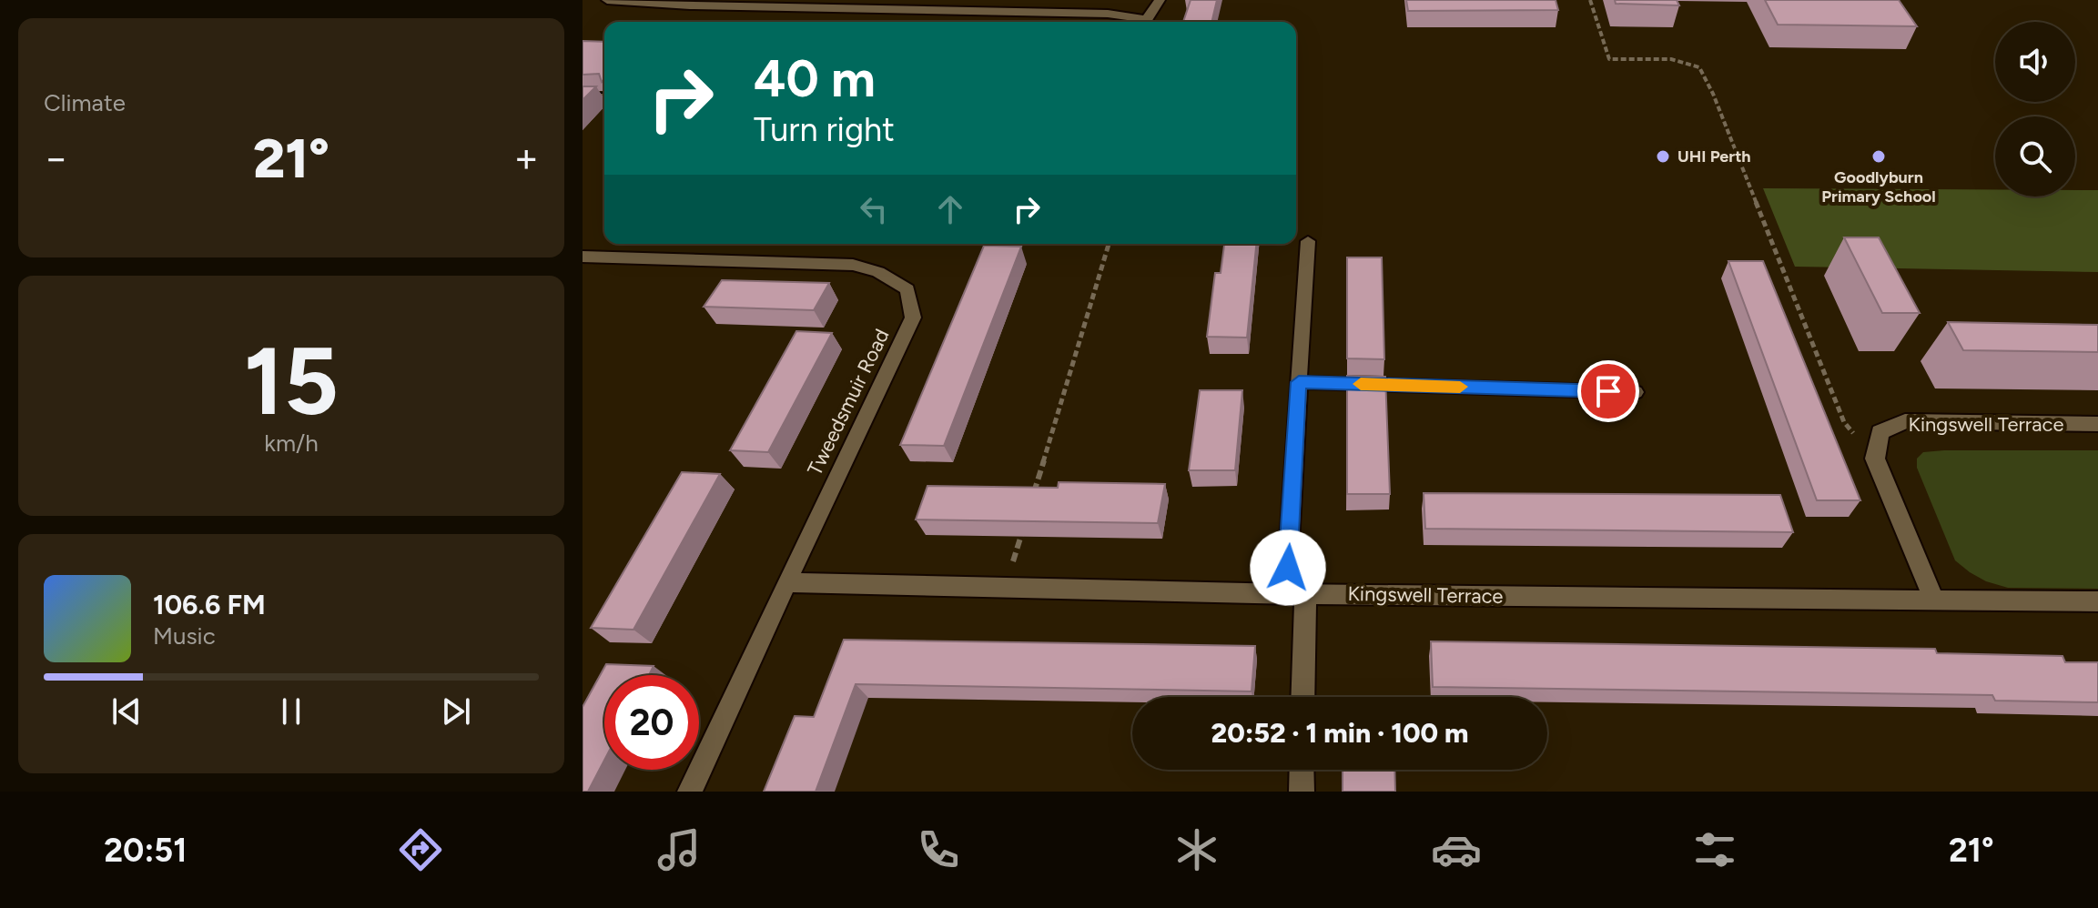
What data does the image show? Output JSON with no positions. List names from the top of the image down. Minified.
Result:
{"streets":{"street":["Tweedsmuir Road","Kingswell Terrace"]},"crossings":[["Tweedsmuir Road","Kingswell Terrace"]],"places":["UHI Perth","Goodlyburn Primary School"],"page":{"tile":["Climate",["15","km/h"]],"turn":["40 m","Turn right"],"heat":["−","21°","+"],"song":["106.6 FM","Music"],"limit":"20","trip":"20:52 · 1 min · 100 m","tabs":["20:51","21°"]}}
